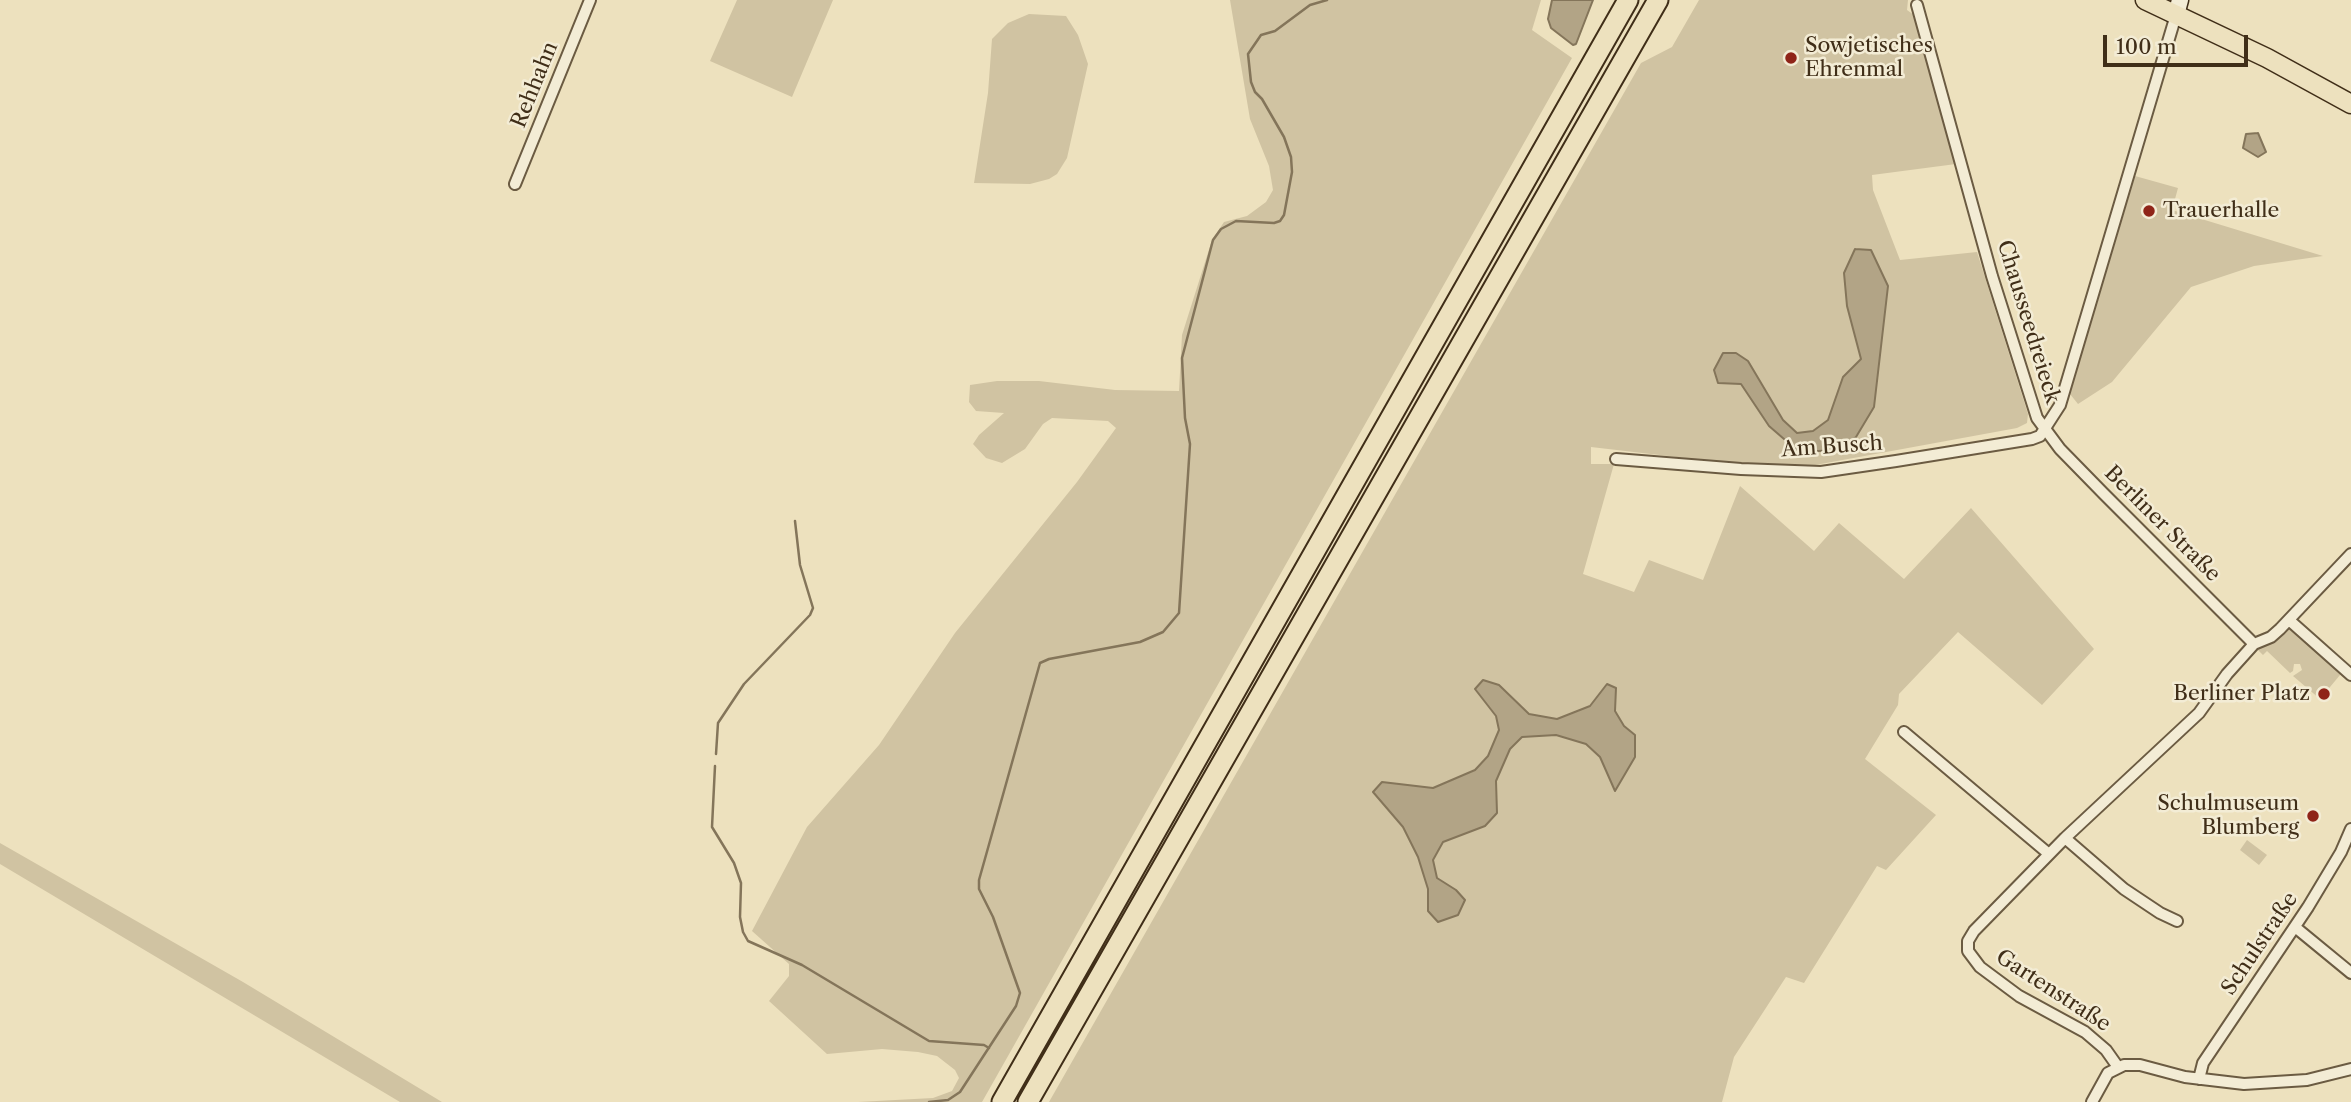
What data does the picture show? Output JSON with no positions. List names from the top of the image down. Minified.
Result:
{"streets":{"street":["Rehhahn","Chausseedreieck","Am Busch","Berliner Straße","Schulstraße","Gartenstraße"]},"crossings":[["Chausseedreieck","Am Busch"],["Chausseedreieck","Berliner Straße"],["Am Busch","Berliner Straße"],["Berliner Straße","Gartenstraße"]],"places":["Sowjetisches Ehrenmal","Trauerhalle","Berliner Platz","Schulmuseum Blumberg"],"scale_bar":"100 m"}
